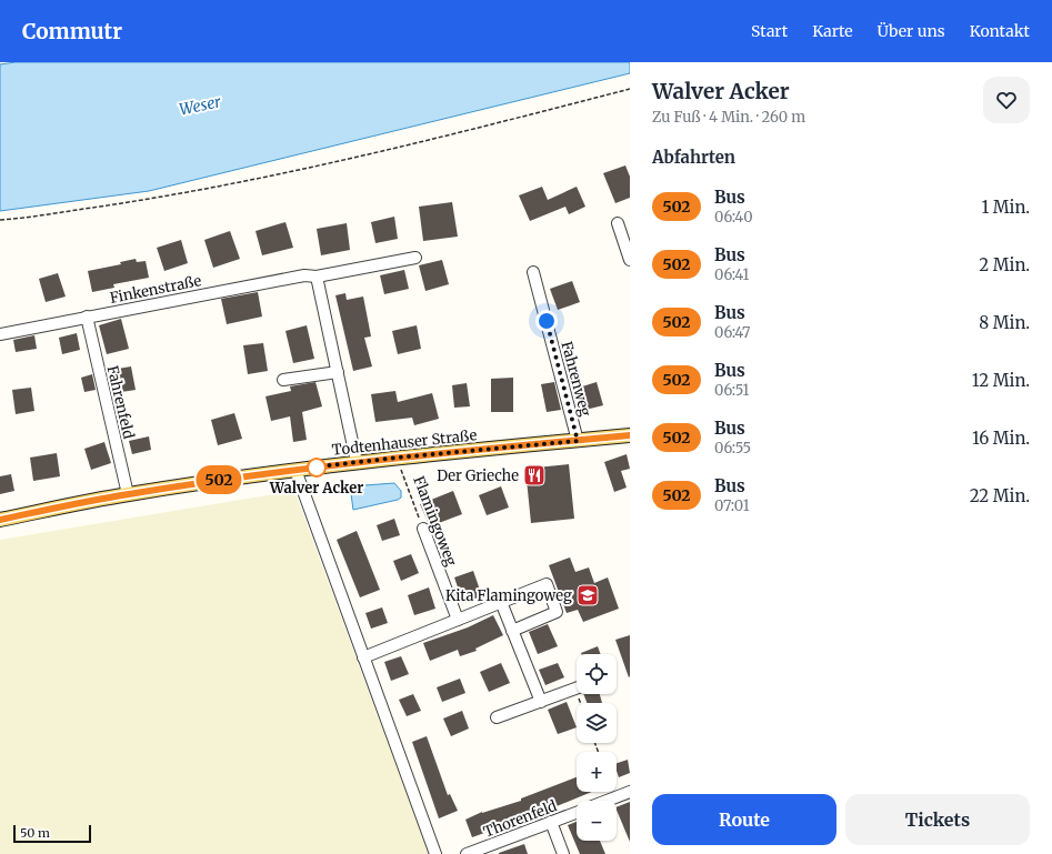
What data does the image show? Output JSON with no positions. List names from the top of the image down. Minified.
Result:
{"streets":{"main road":["Todtenhauser Straße"],"street":["Finkenstraße","Fahrenweg","Fahrenfeld","Flamingoweg","Thorenfeld"]},"crossings":[["Finkenstraße","Fahrenfeld"],["Fahrenweg","Todtenhauser Straße"],["Fahrenfeld","Todtenhauser Straße"],["Todtenhauser Straße","Flamingoweg"]],"water":["Weser"],"places":{"other":["Walver Acker"],"restaurant":["Der Grieche"],"school or university":["Kita Flamingoweg"]},"lines":["bus line 502"],"scale_bar":"50 m","page":{"header":"Commutr","nav":["Start","Karte","Über uns","Kontakt"],"on_map":"502","heading":[["Walver Acker","Zu Fuß · 4 Min. · 260 m"],"Abfahrten"],"list":[{"mark":"502","name":"Bus","note":"06:40","value":"1 Min."},{"mark":"502","name":"Bus","note":"06:41","value":"2 Min."},{"mark":"502","name":"Bus","note":"06:47","value":"8 Min."},{"mark":"502","name":"Bus","note":"06:51","value":"12 Min."},{"mark":"502","name":"Bus","note":"06:55","value":"16 Min."},{"mark":"502","name":"Bus","note":"07:01","value":"22 Min."}],"map_buttons":["+","−"],"buttons":["Route","Tickets"],"scale":"50 m"}}
